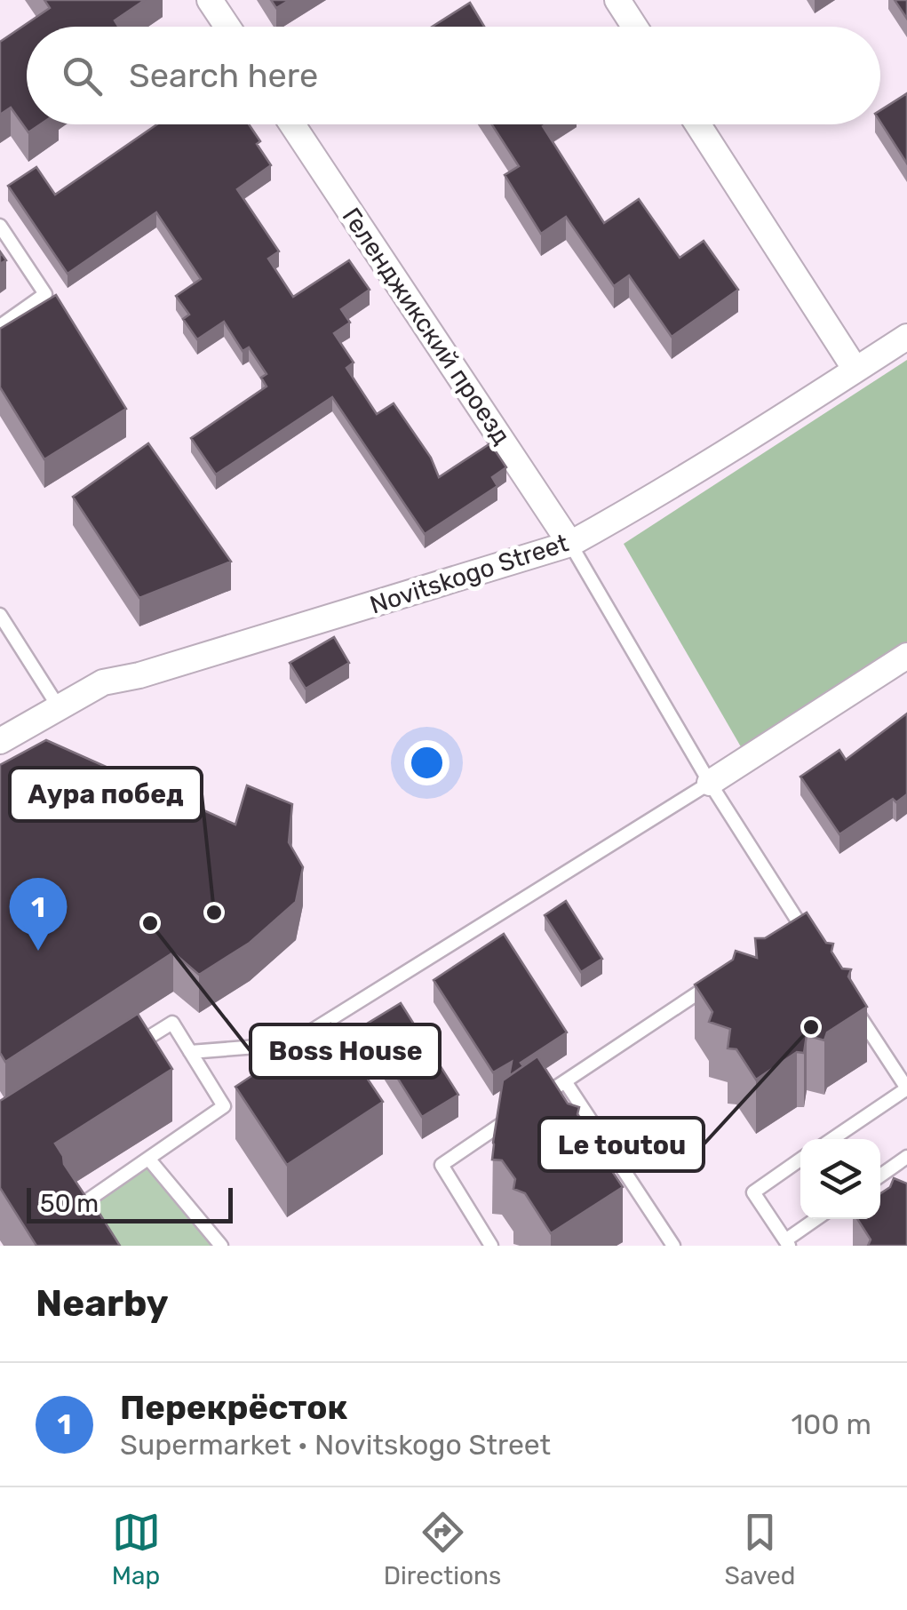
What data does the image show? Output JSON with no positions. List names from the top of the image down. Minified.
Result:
{"streets":{"street":["Геленджикский проезд","Novitskogo Street"]},"crossings":[["Геленджикский проезд","Novitskogo Street"]],"places":["Аура побед","Boss House","Le toutou"],"scale_bar":"50 m","page":{"search":"Search here","pins":"1","scale":"50 m","heading":"Nearby","list":[{"mark":"1","name":"Перекрёсток","note":"Supermarket · Novitskogo Street","value":"100 m"}],"nav":["Map","Directions","Saved"]}}
